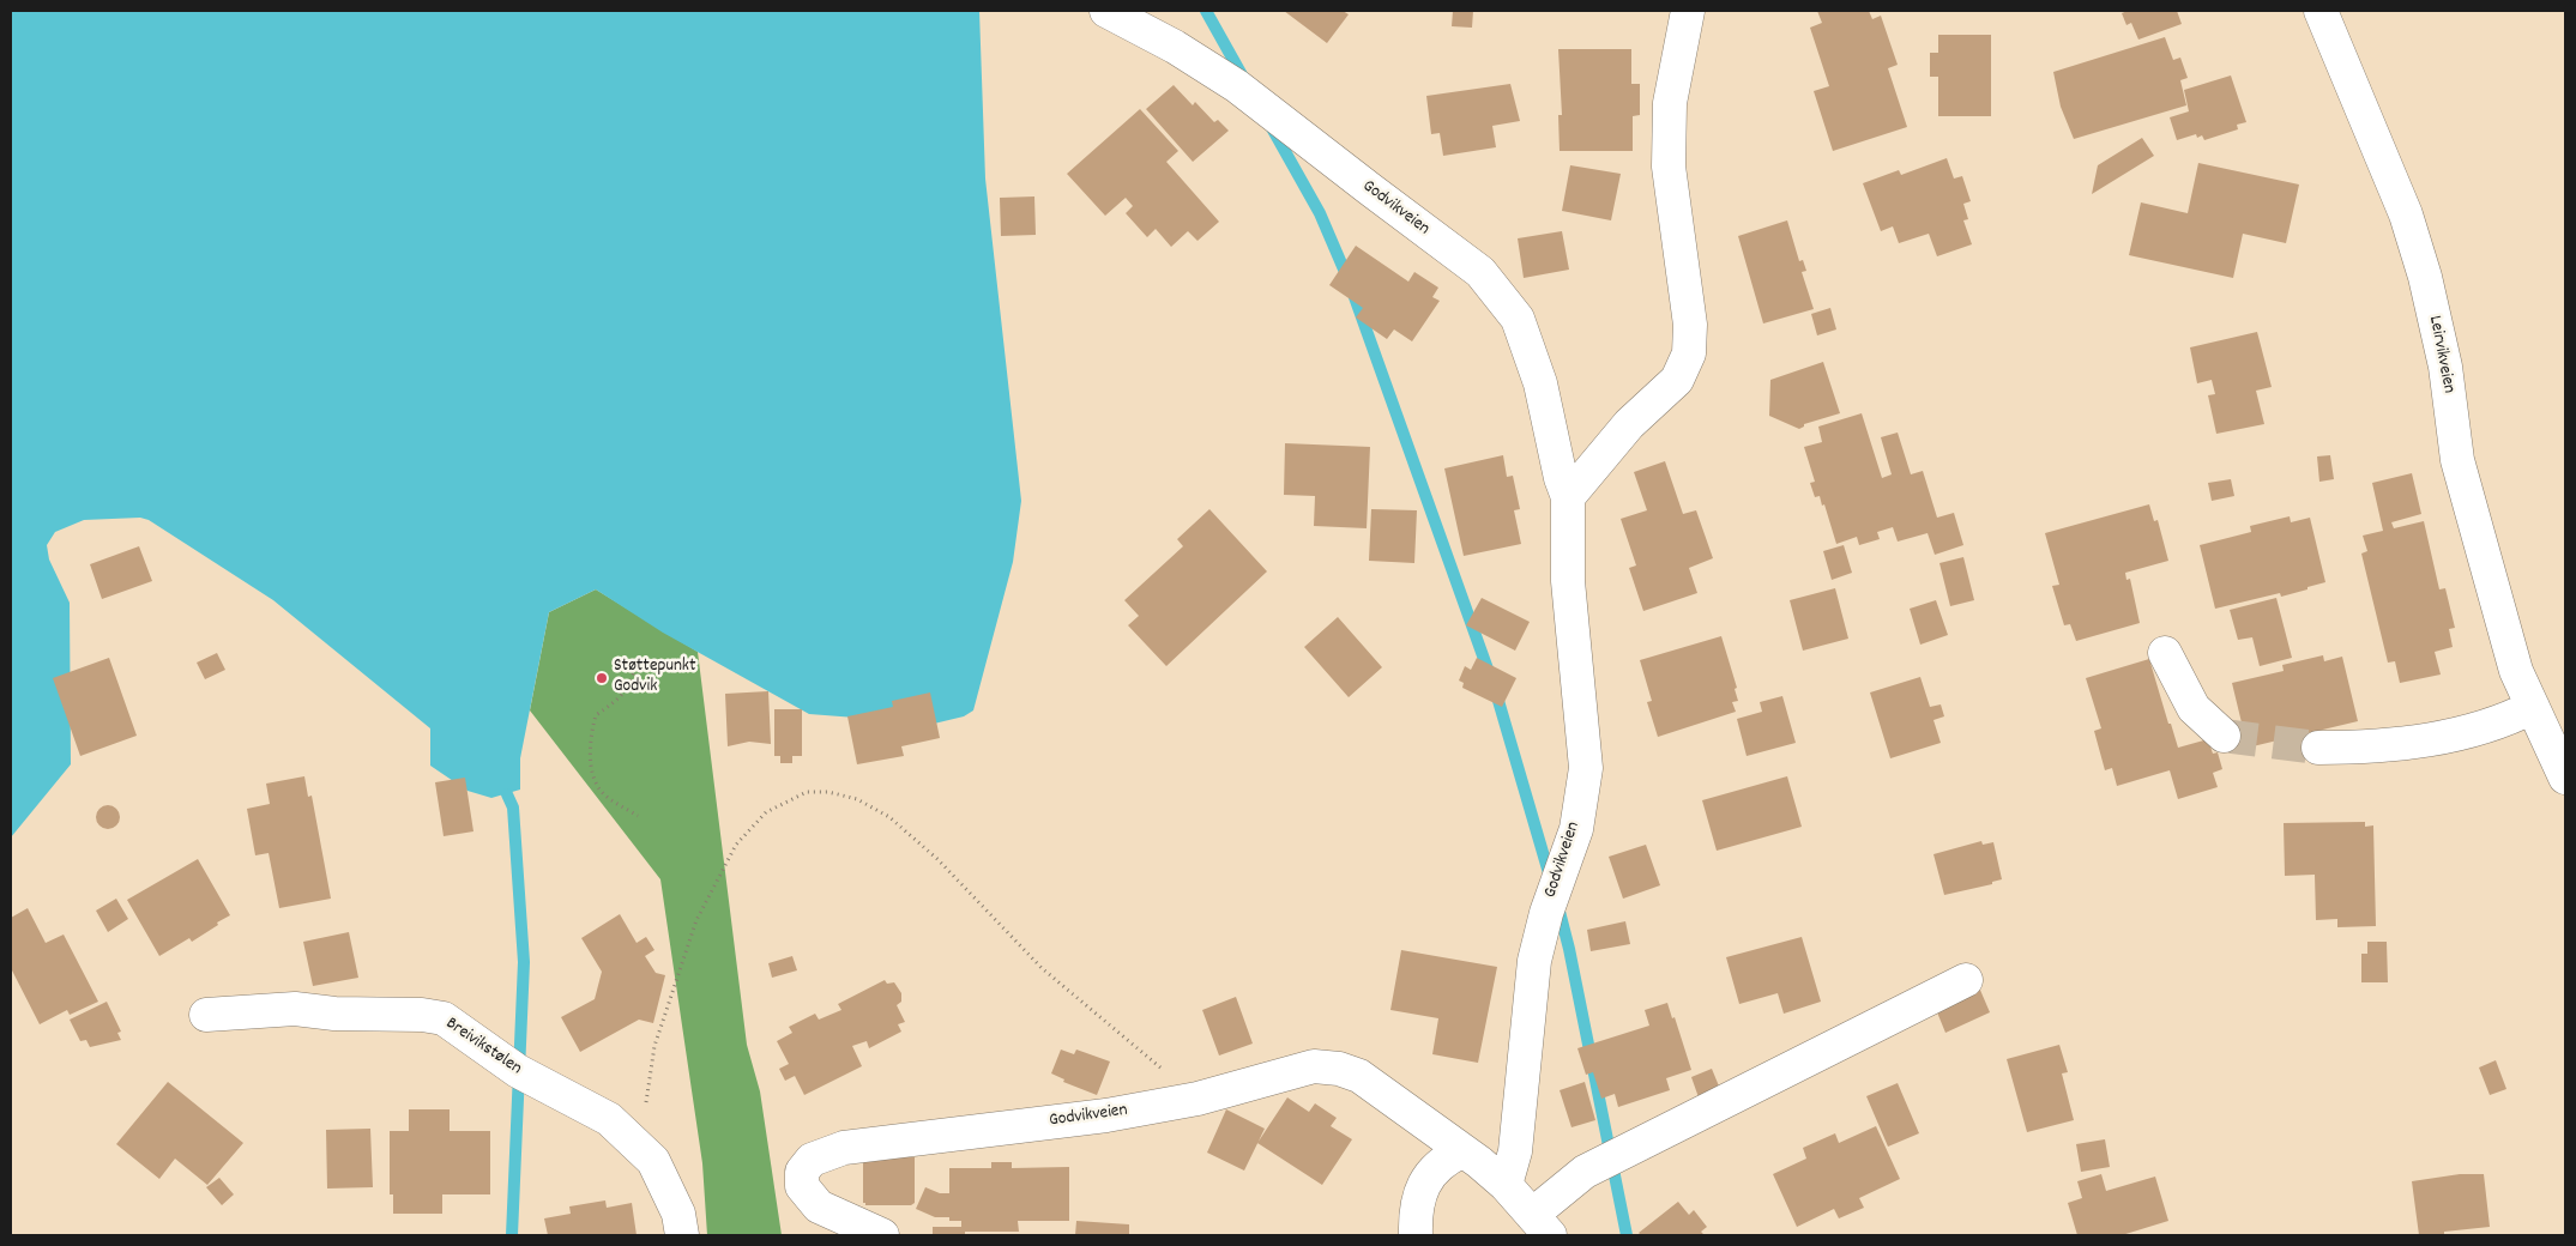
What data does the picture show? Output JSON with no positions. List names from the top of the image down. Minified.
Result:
{"streets":{"street":["Godvikveien","Leirvikveien","Breivikstølen"]},"places":["Støttepunkt Godvik"]}
